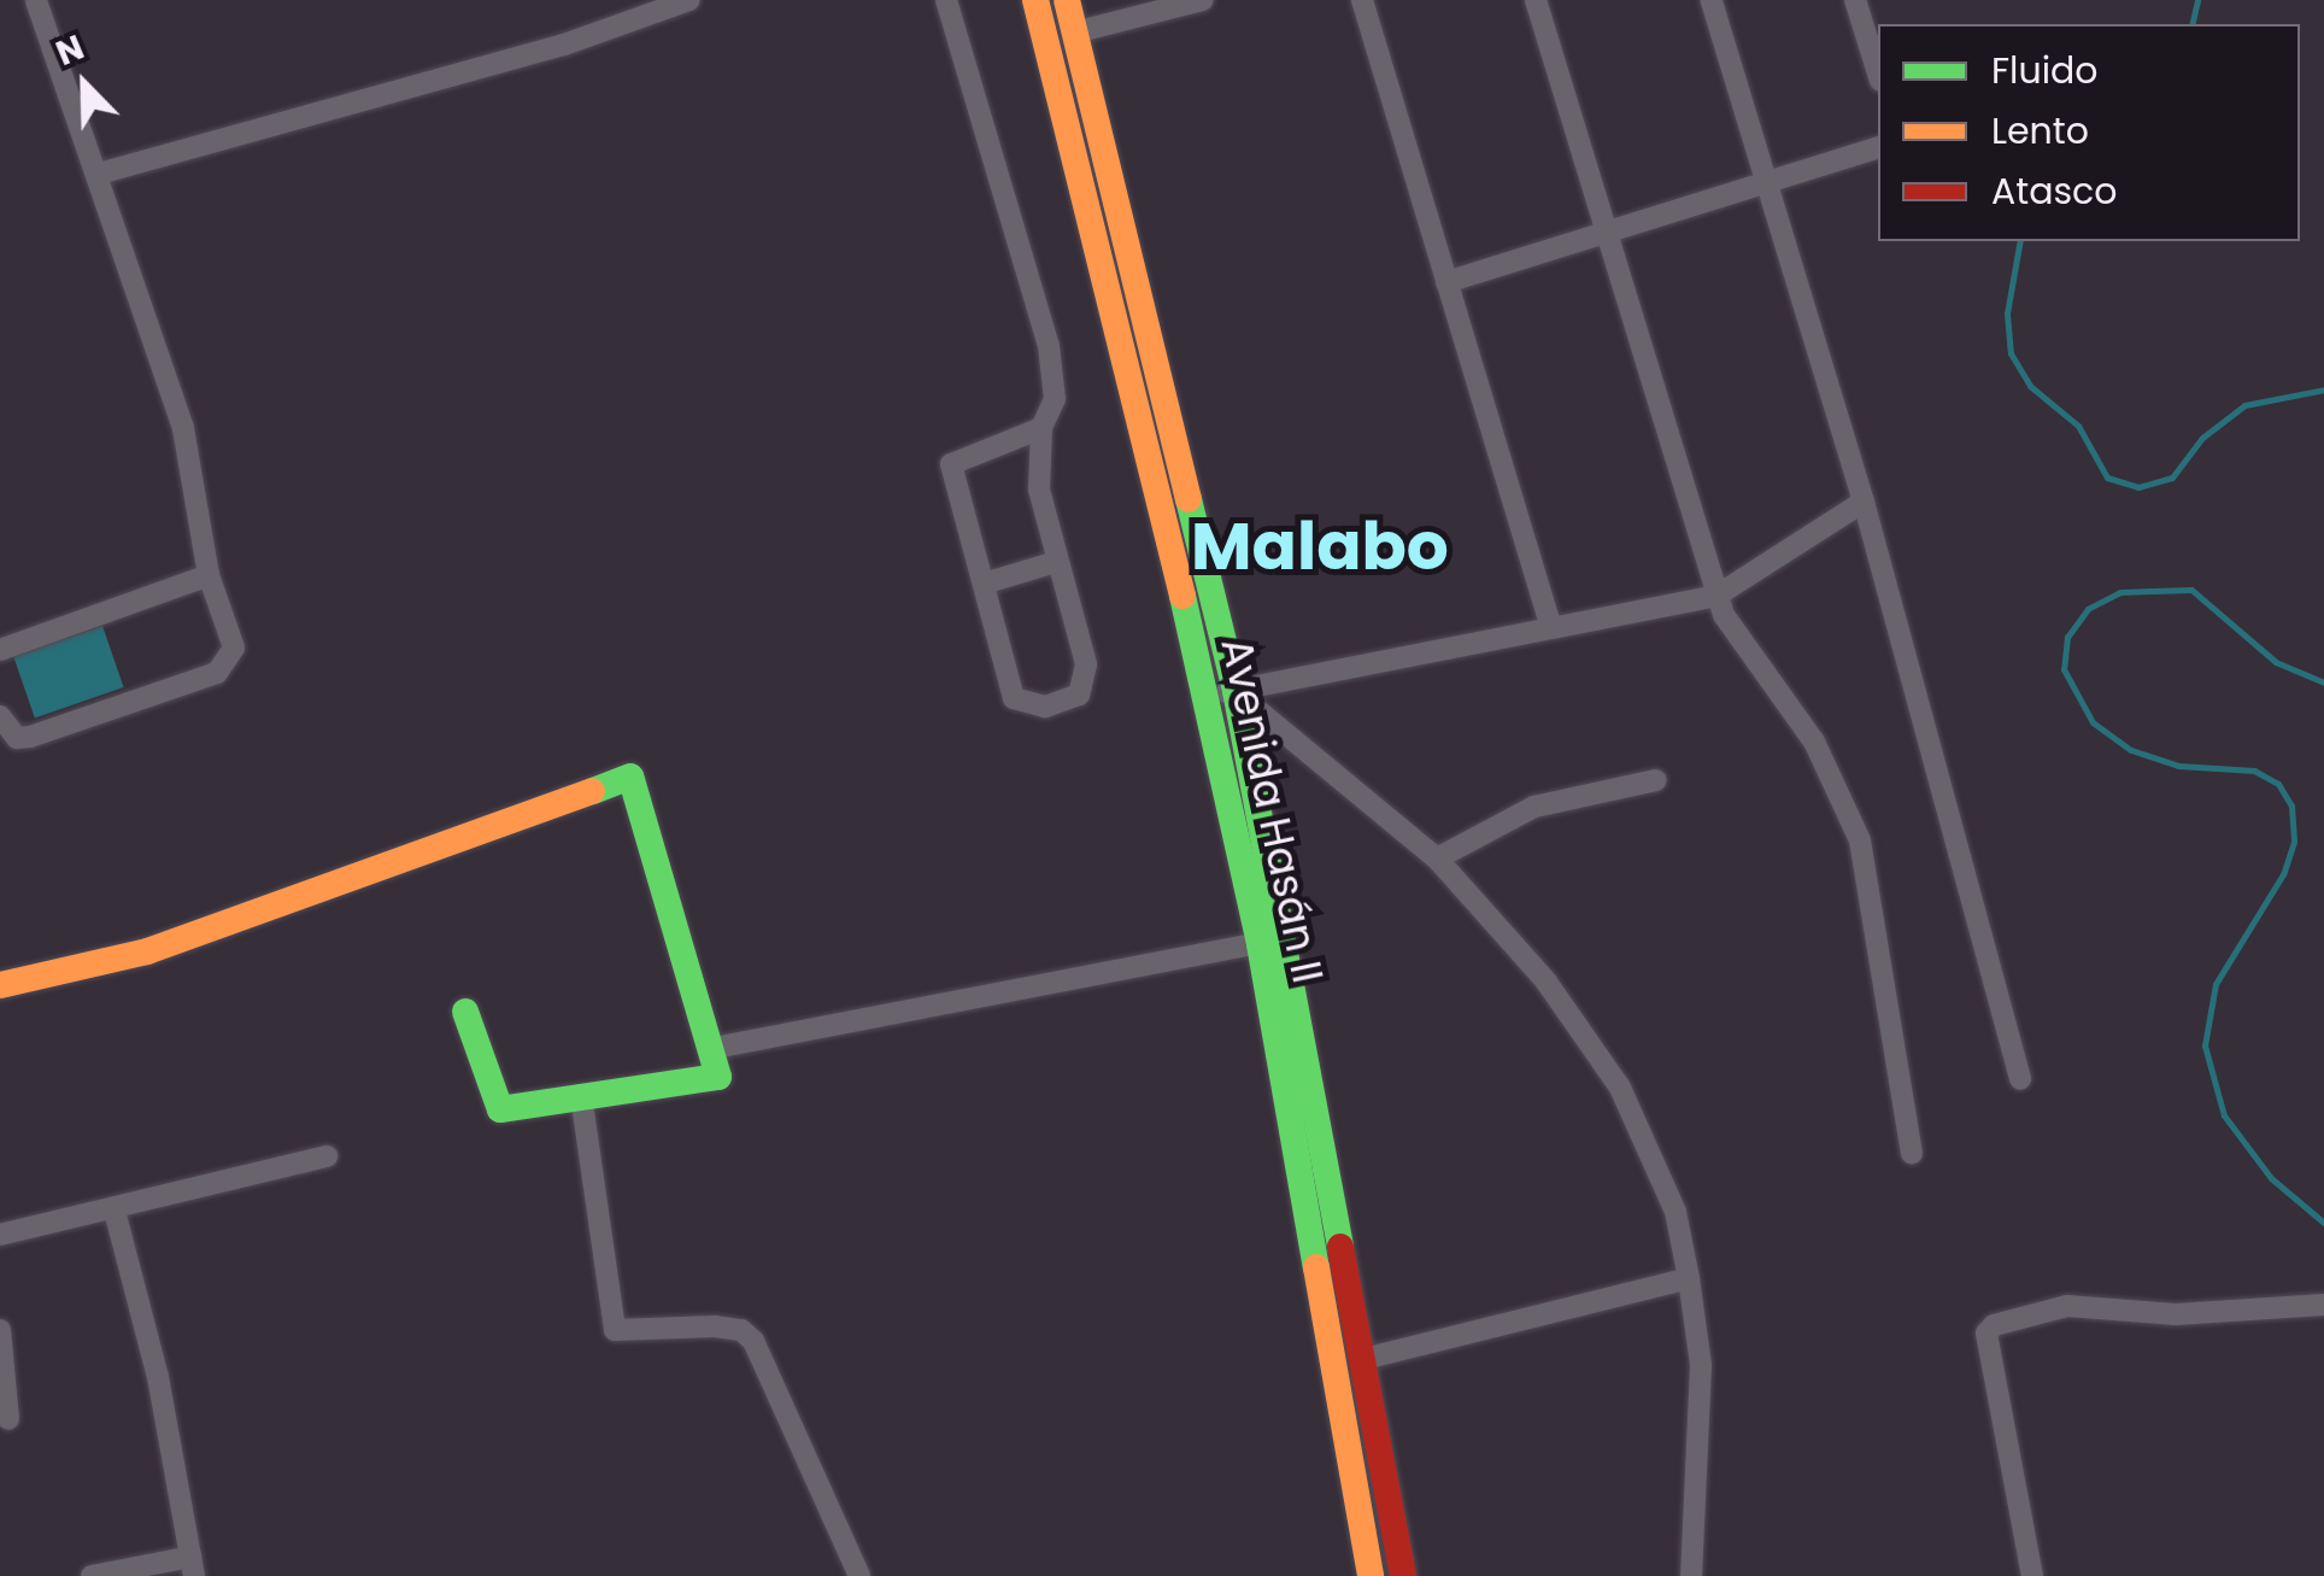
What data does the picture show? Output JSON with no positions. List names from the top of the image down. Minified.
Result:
{"streets":{"main road":["Avenida Hasán II"]},"districts":["Malabo"],"legend":["Fluido","Lento","Atasco"],"north":"top left"}
